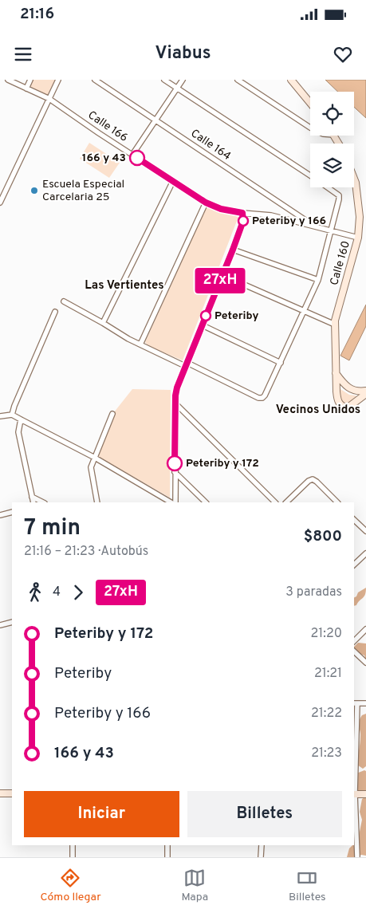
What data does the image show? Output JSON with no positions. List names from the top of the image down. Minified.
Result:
{"streets":{"main road":["Calle 160"],"street":["Calle 166","Calle 164"]},"crossings":[["Calle 166","Calle 164"],["Calle 166","Calle 160"]],"districts":["Las Vertientes","Vecinos Unidos"],"places":["166 y 43","Escuela Especial Carcelaria 25","Peteriby y 166","Peteriby","Peteriby y 172"],"lines":["bus line 27xH"],"page":{"status":"21:16","header":"Viabus","on_map":"27xH","heading":["7 min","21:16 – 21:23 · Autobús","$800"],"legs":["4","27xH","3 paradas"],"list":[{"name":"Peteriby y 172","value":"21:20"},{"name":"Peteriby","value":"21:21"},{"name":"Peteriby y 166","value":"21:22"},{"name":"166 y 43","value":"21:23"}],"buttons":["Iniciar","Billetes"],"tabs":["Cómo llegar","Mapa","Billetes"]}}
